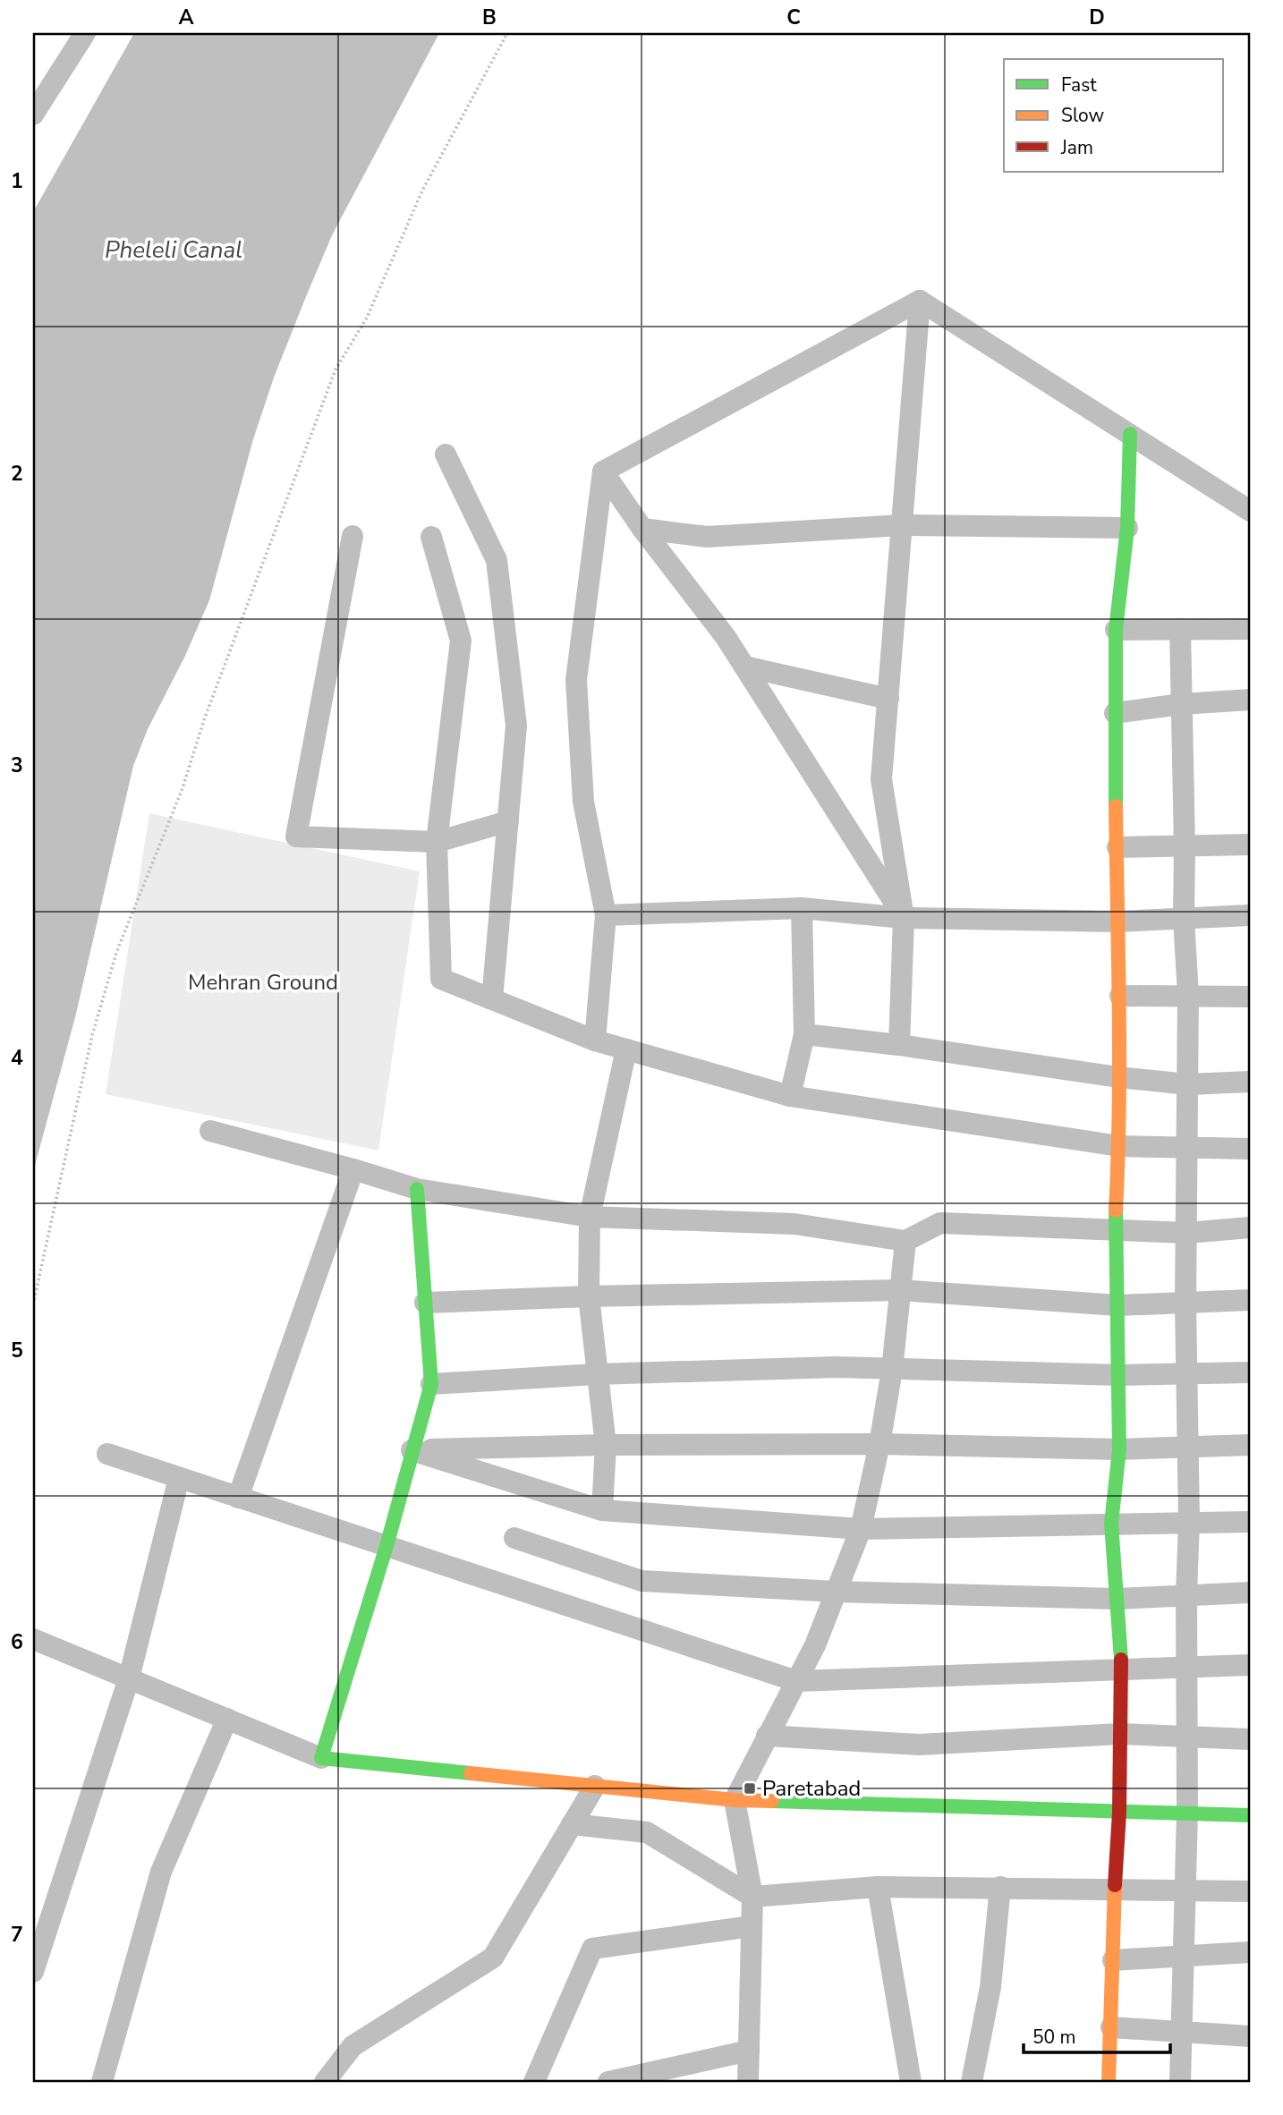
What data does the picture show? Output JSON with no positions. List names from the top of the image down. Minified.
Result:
{"water":["Pheleli Canal"],"parks":["Mehran Ground"],"places":{"transit":["Paretabad"]},"legend":["Fast","Slow","Jam"],"scale_bar":"50 m","grid":{"columns":["A","B","C","D"],"rows":["1","2","3","4","5","6","7"]}}
